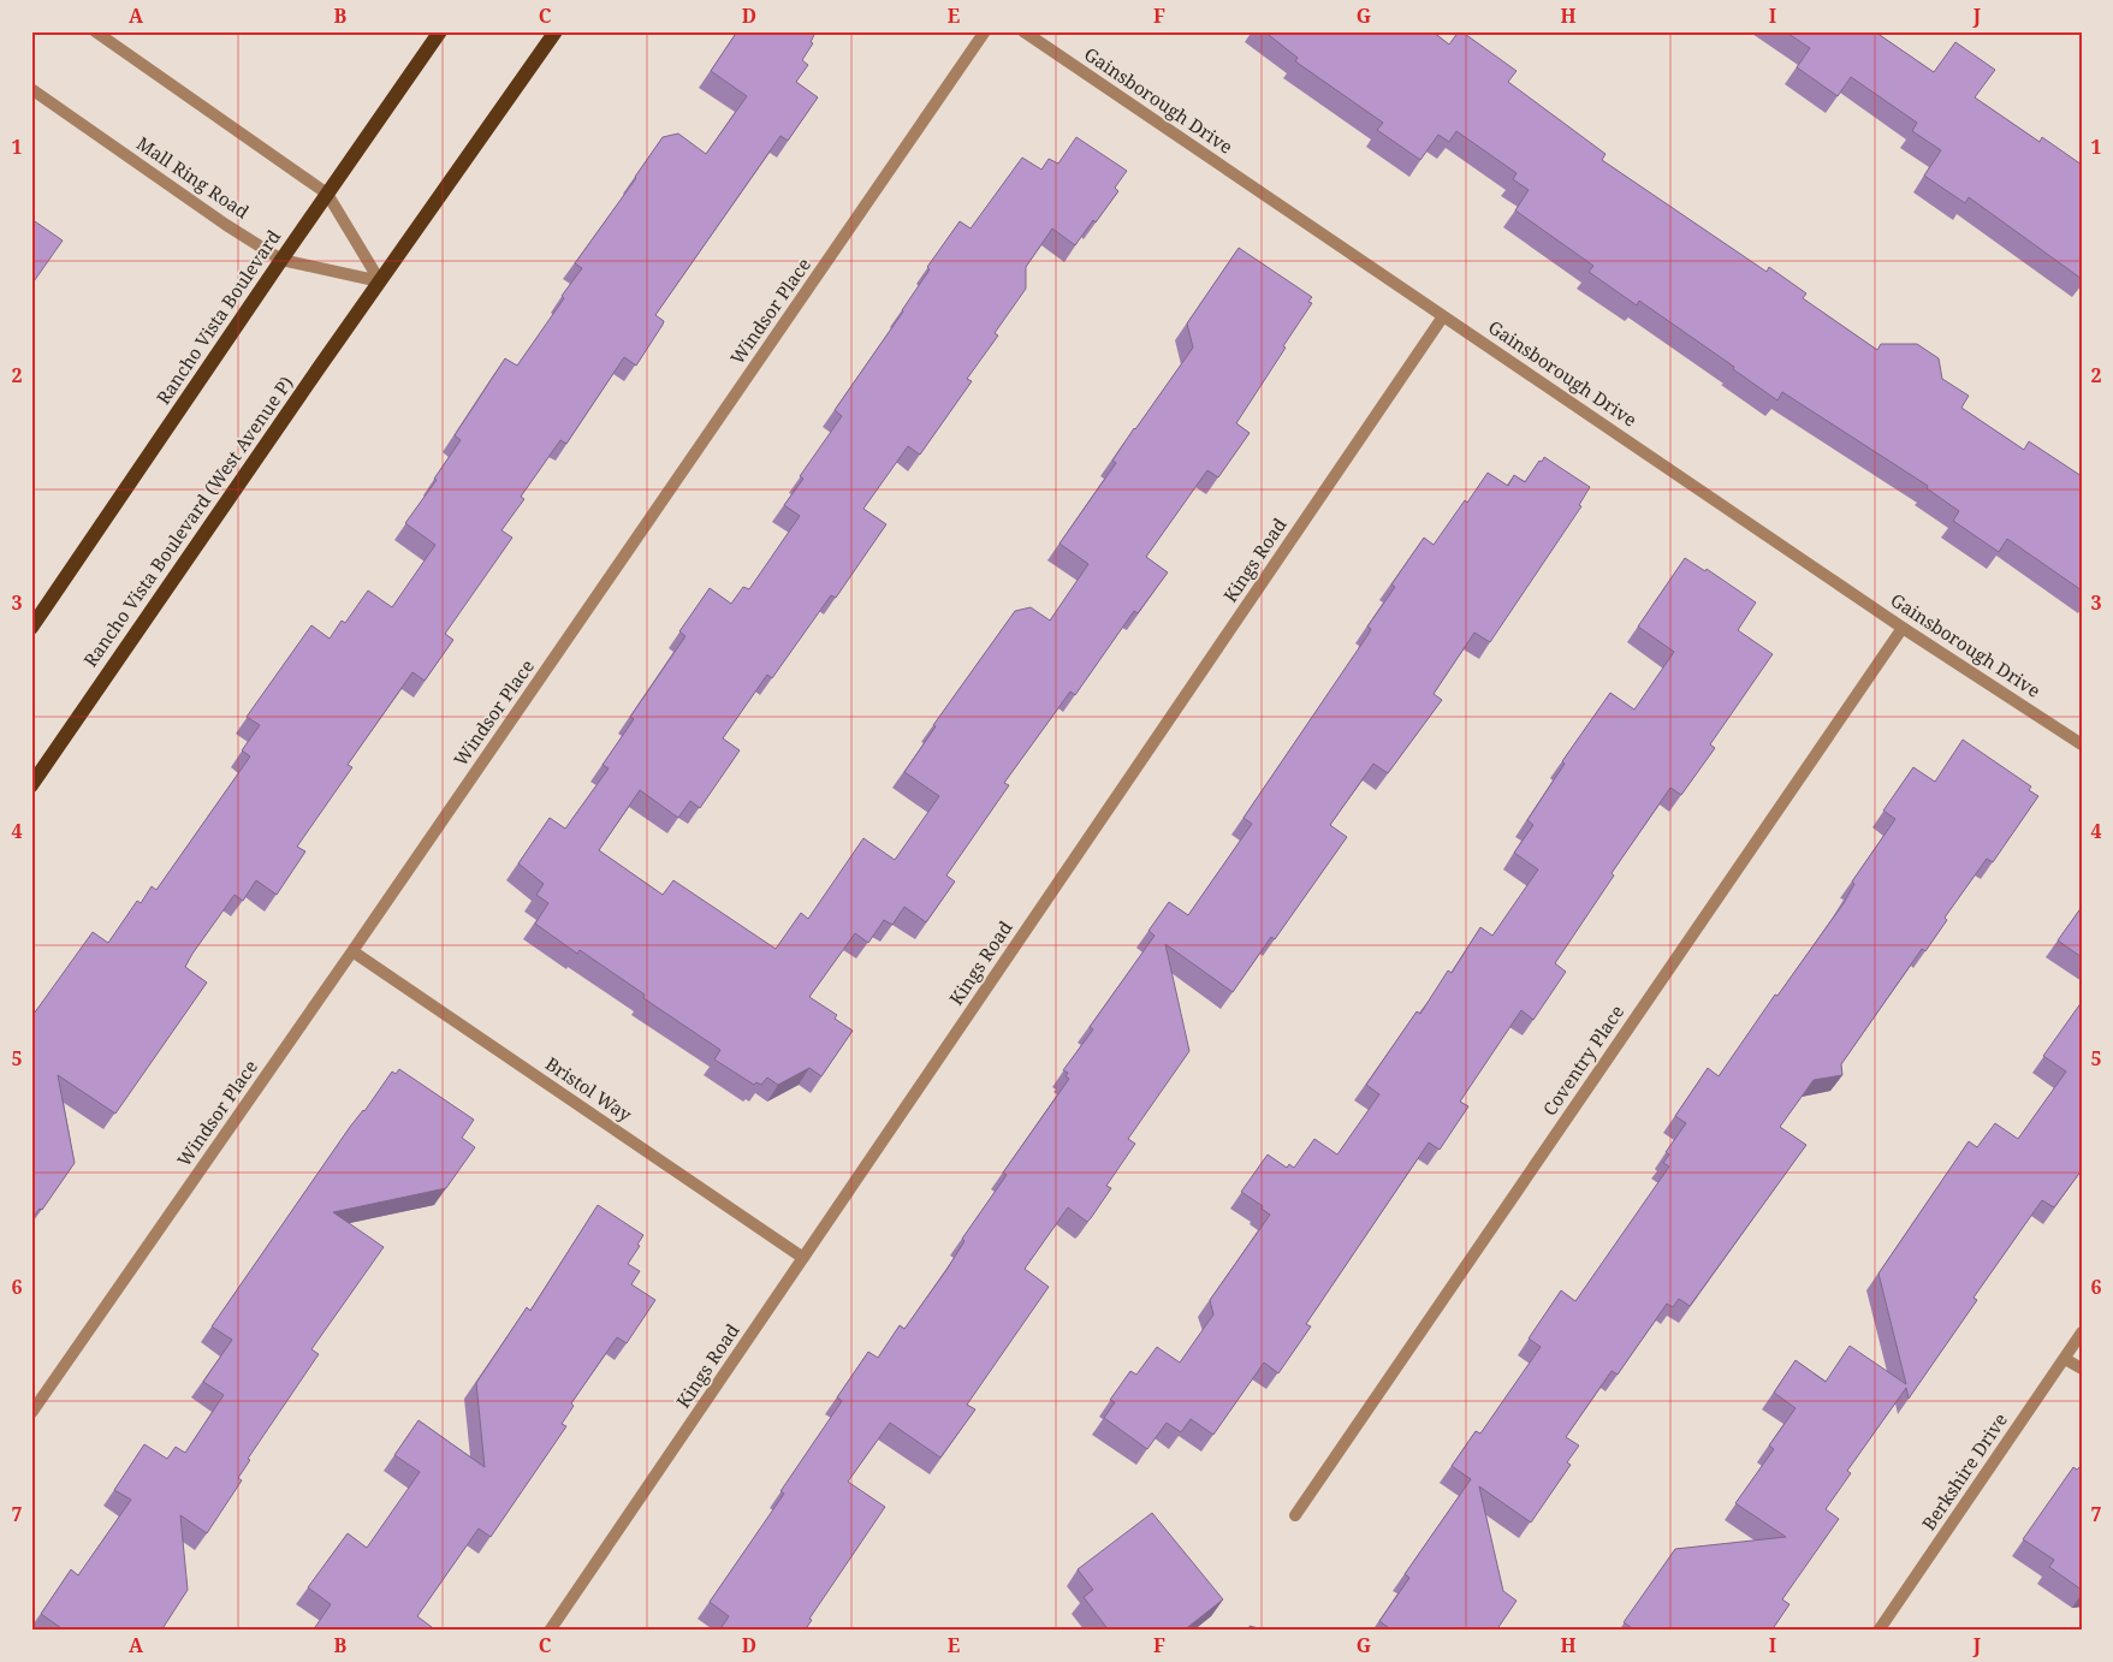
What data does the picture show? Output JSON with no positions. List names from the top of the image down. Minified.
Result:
{"streets":{"main road":["Rancho Vista Boulevard","Rancho Vista Boulevard (West Avenue P)"],"street":["Gainsborough Drive","Mall Ring Road","Windsor Place","Kings Road","Coventry Place","Bristol Way","Berkshire Drive"]},"crossings":[["Gainsborough Drive","Kings Road"],["Gainsborough Drive","Coventry Place"],["Mall Ring Road","Rancho Vista Boulevard"],["Mall Ring Road","Rancho Vista Boulevard (West Avenue P)"],["Windsor Place","Bristol Way"],["Kings Road","Bristol Way"]],"grid":{"columns":["A","B","C","D","E","F","G","H","I","J"],"rows":["1","2","3","4","5","6","7"]}}
